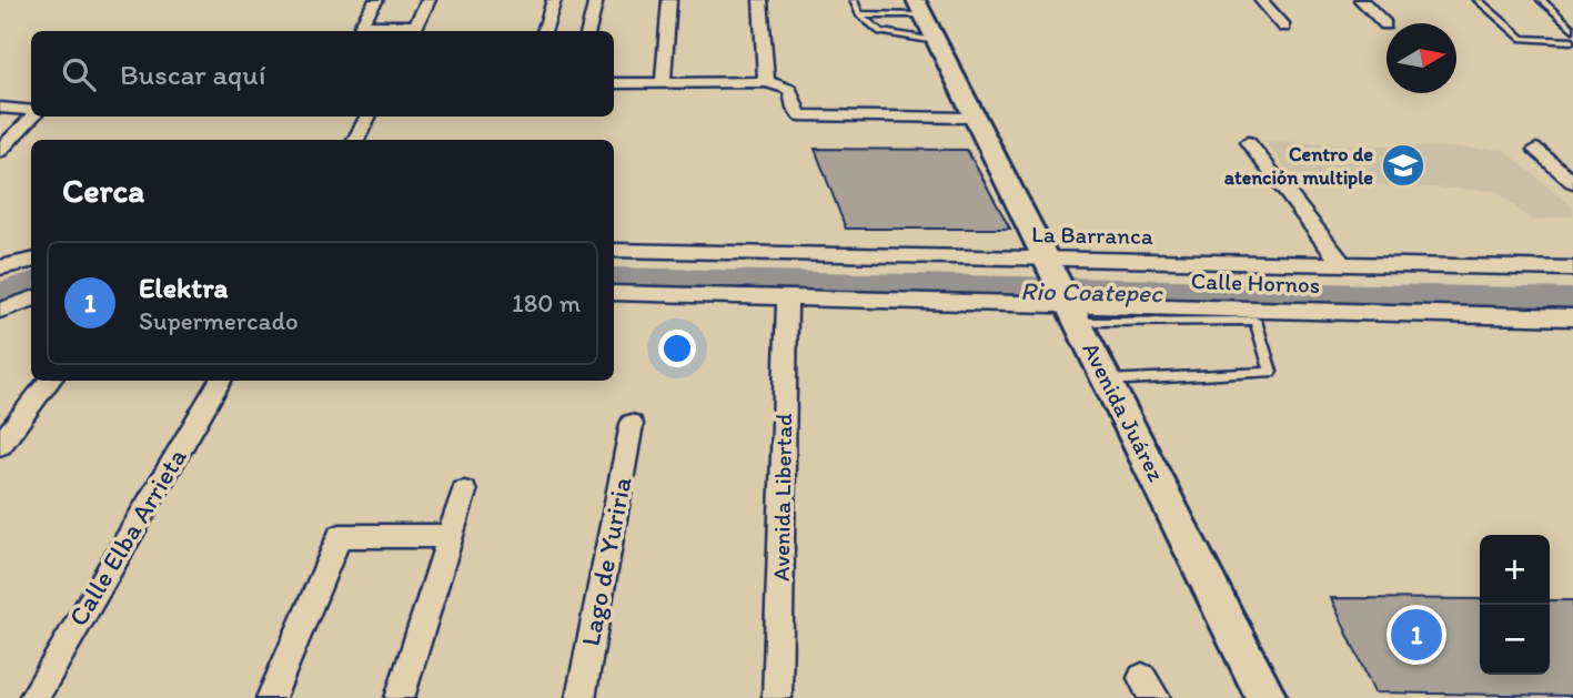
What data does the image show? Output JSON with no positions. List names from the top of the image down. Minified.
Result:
{"streets":{"street":["La Barranca","Calle Hornos","Avenida Juárez","Avenida Libertad","Calle Elba Arrieta","Lago de Yuriria"]},"crossings":[["La Barranca","Calle Hornos"],["La Barranca","Avenida Juárez"],["Calle Hornos","Avenida Juárez"],["Calle Hornos","Avenida Libertad"]],"water":["Rio Coatepec"],"places":{"school or university":["Centro de atención multiple"]},"north":"right","page":{"search":"Buscar aquí","heading":"Cerca","list":[{"mark":"1","name":"Elektra","note":"Supermercado","value":"180 m"}],"map_buttons":["+","−"],"pins":"1"}}
